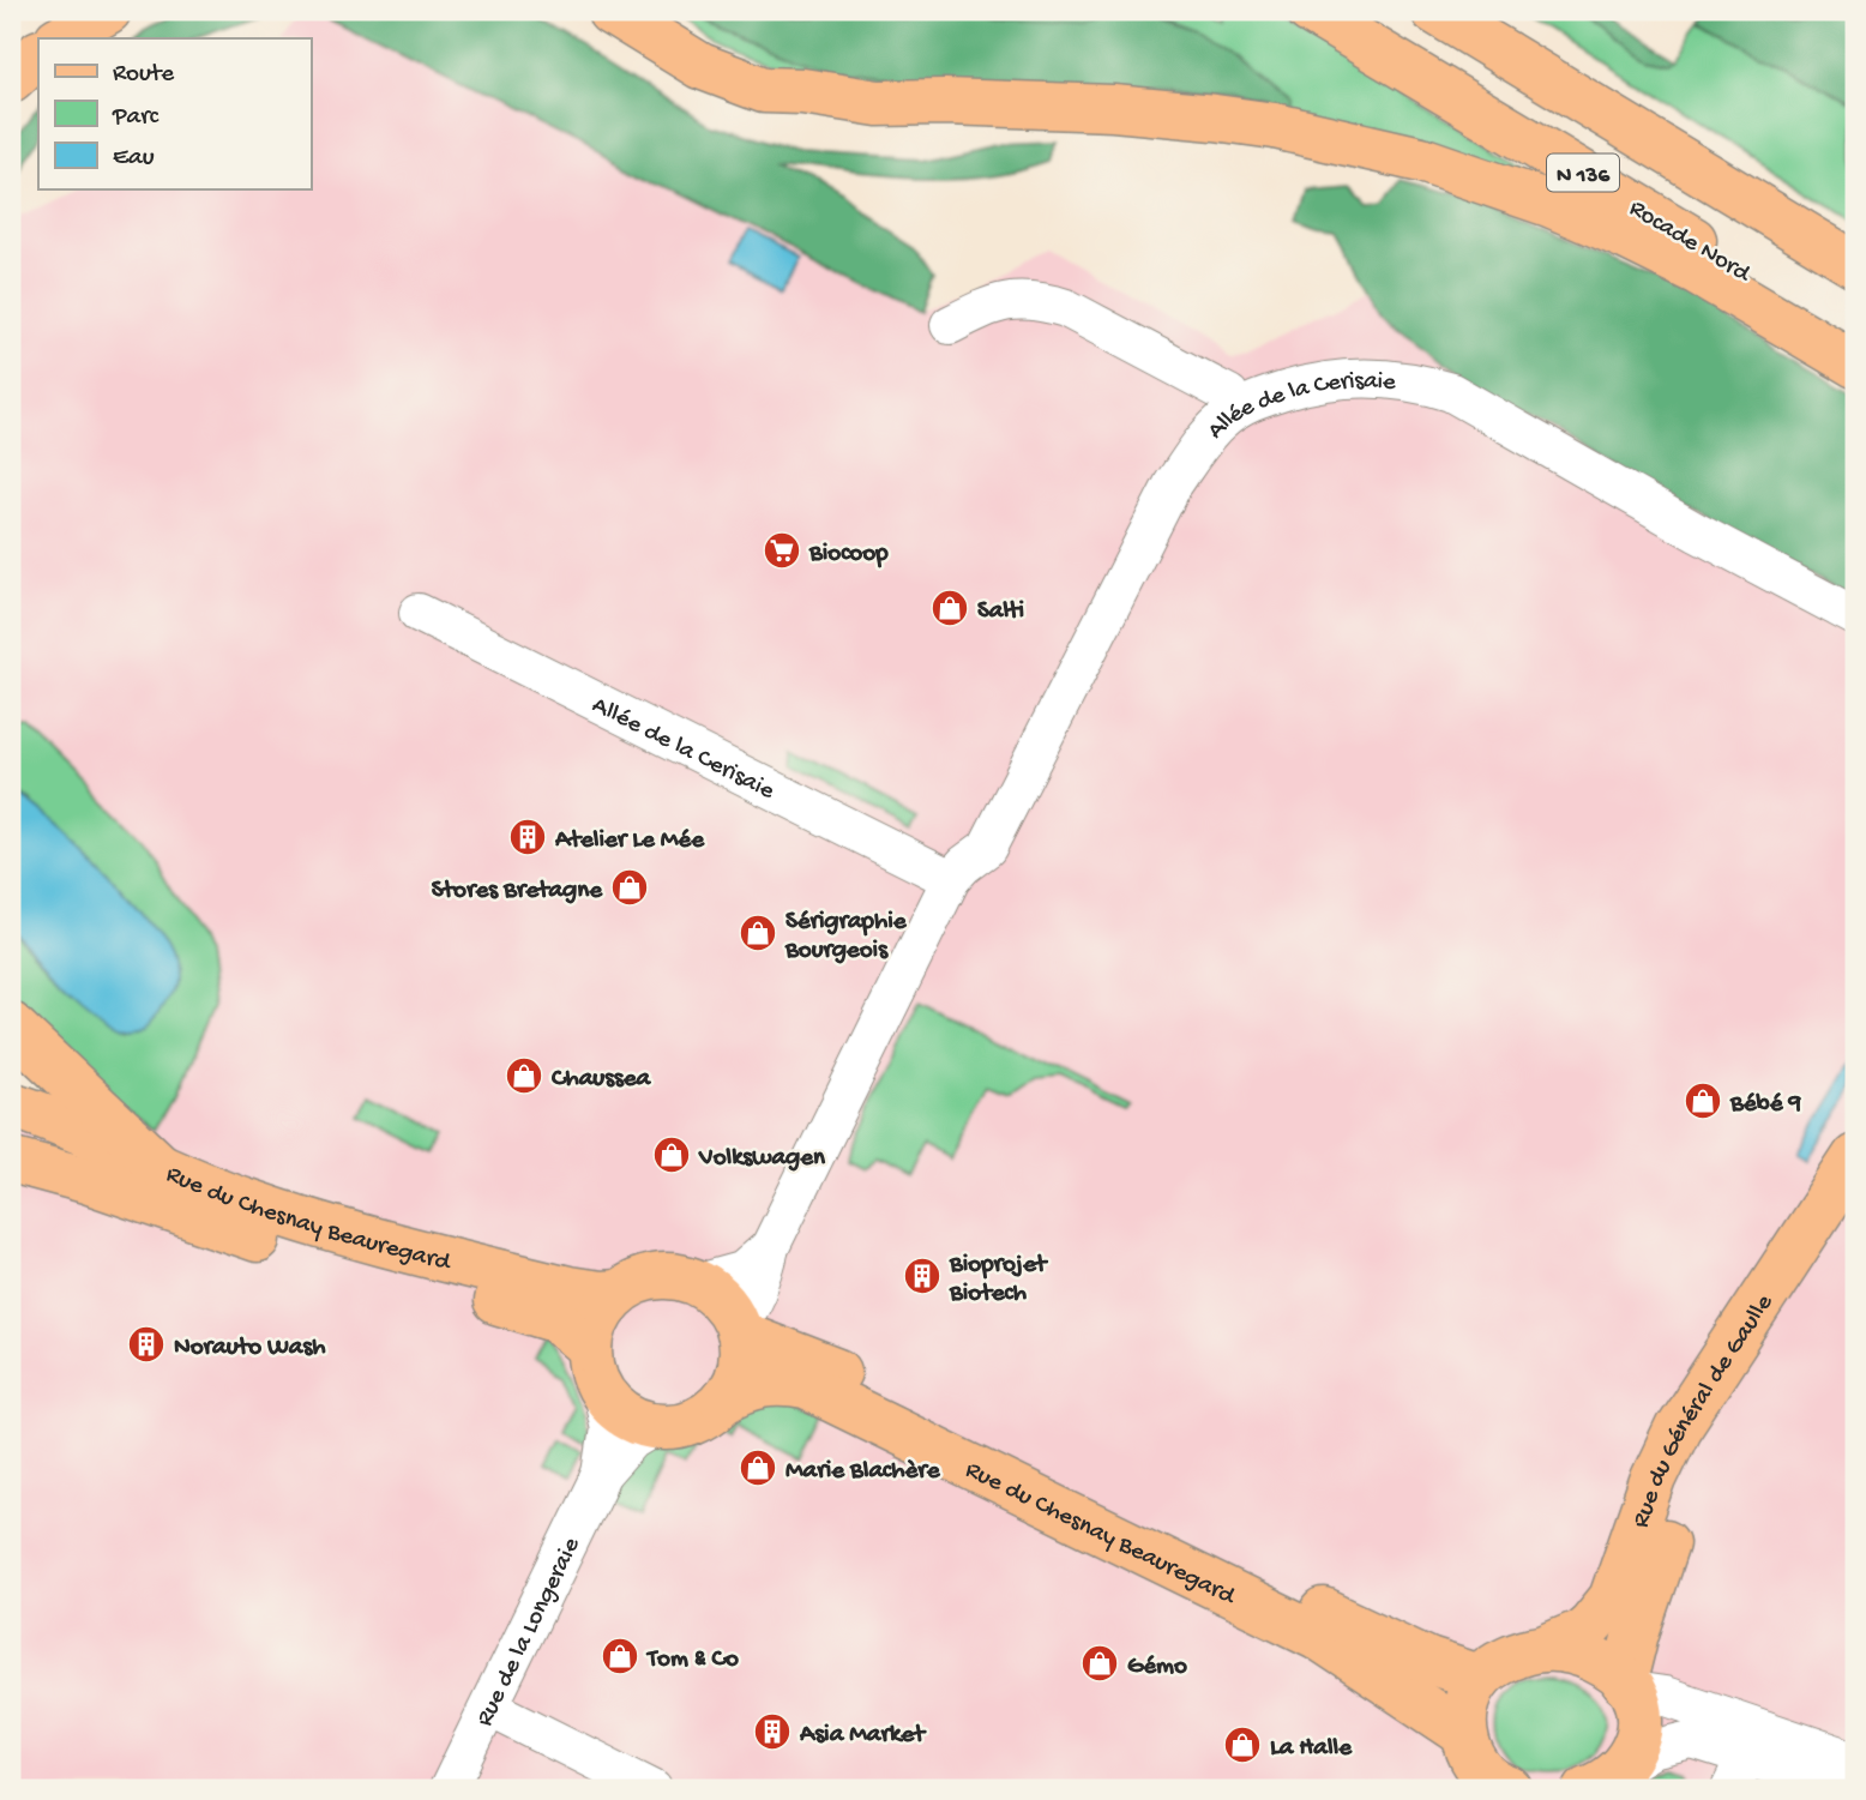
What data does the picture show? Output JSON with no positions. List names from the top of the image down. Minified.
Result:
{"streets":{"main road":["N 136","Rocade Nord","Rue du Chesnay Beauregard","Rue du Général de Gaulle"],"street":["Allée de la Cerisaie","Rue de la Longeraie"]},"crossings":[["Allée de la Cerisaie","Rue du Chesnay Beauregard"],["Allée de la Cerisaie","Rue de la Longeraie"],["Rue du Chesnay Beauregard","Rue du Général de Gaulle"],["Rue du Chesnay Beauregard","Rue de la Longeraie"]],"places":{"supermarket":["Biocoop"],"shop":["Salti","Stores Bretagne","Sérigraphie Bourgeois","Chaussea","Bébé 9","Volkswagen","Marie Blachère","Tom & Co","Gémo","La Halle"],"building":["Atelier Le Mée","Bioprojet Biotech","Norauto Wash","Asia Market"]},"legend":["Route","Parc","Eau"]}
